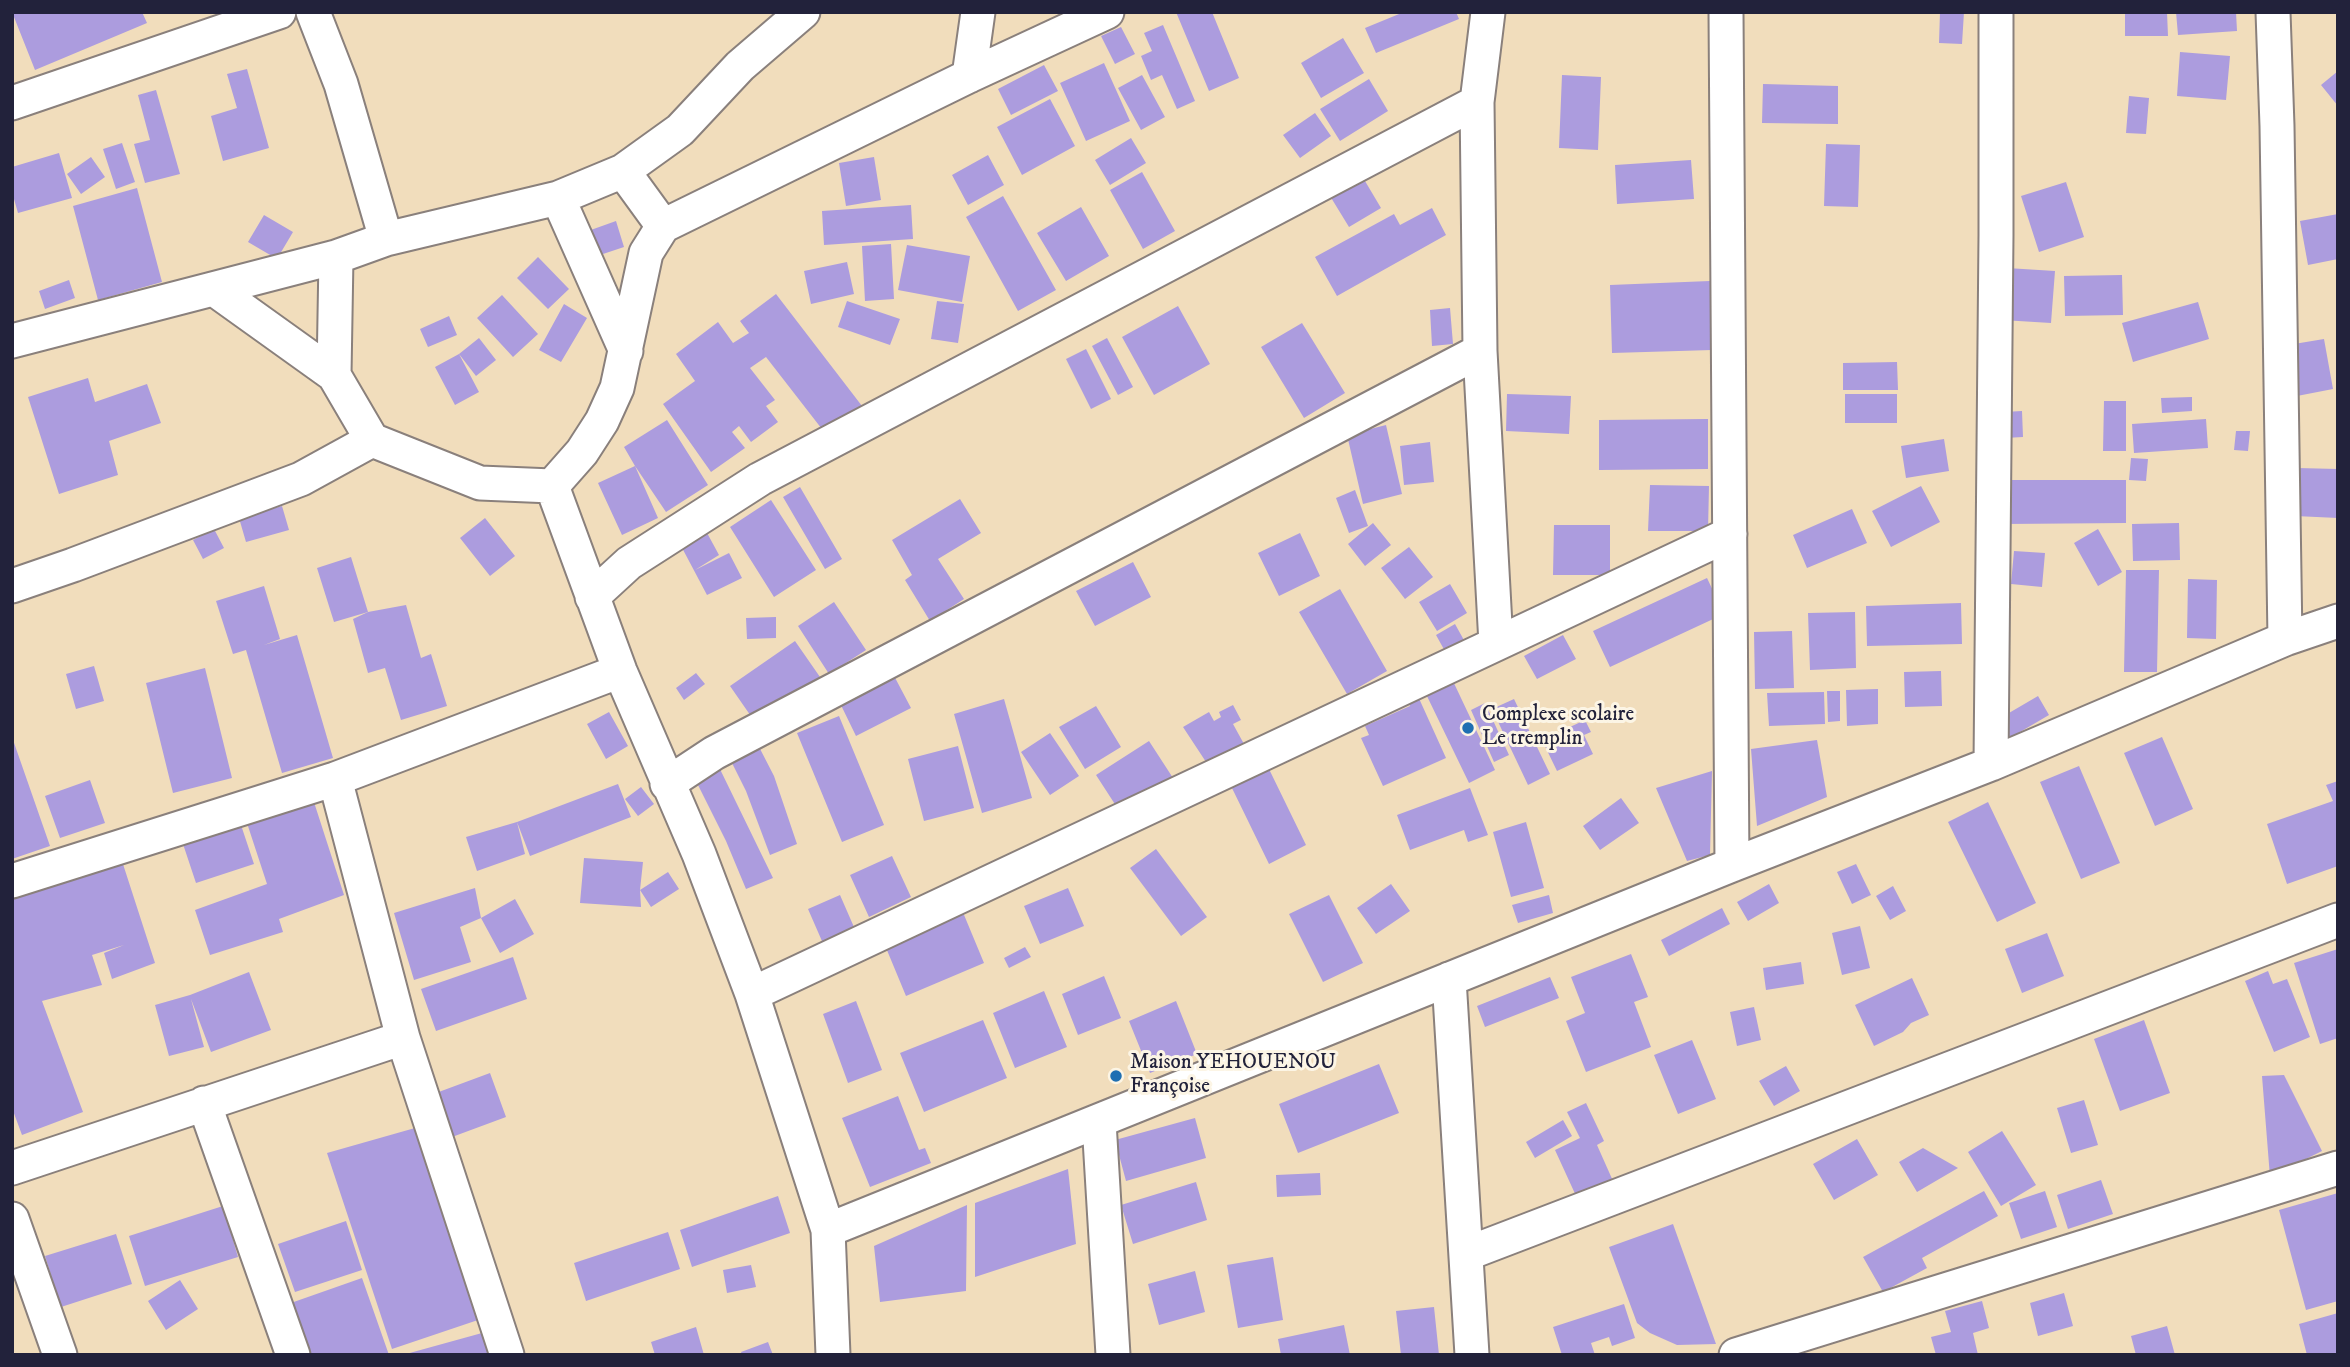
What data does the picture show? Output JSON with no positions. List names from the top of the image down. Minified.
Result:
{"places":["Complexe scolaire Le tremplin","Maison YEHOUENOU Françoise"]}
